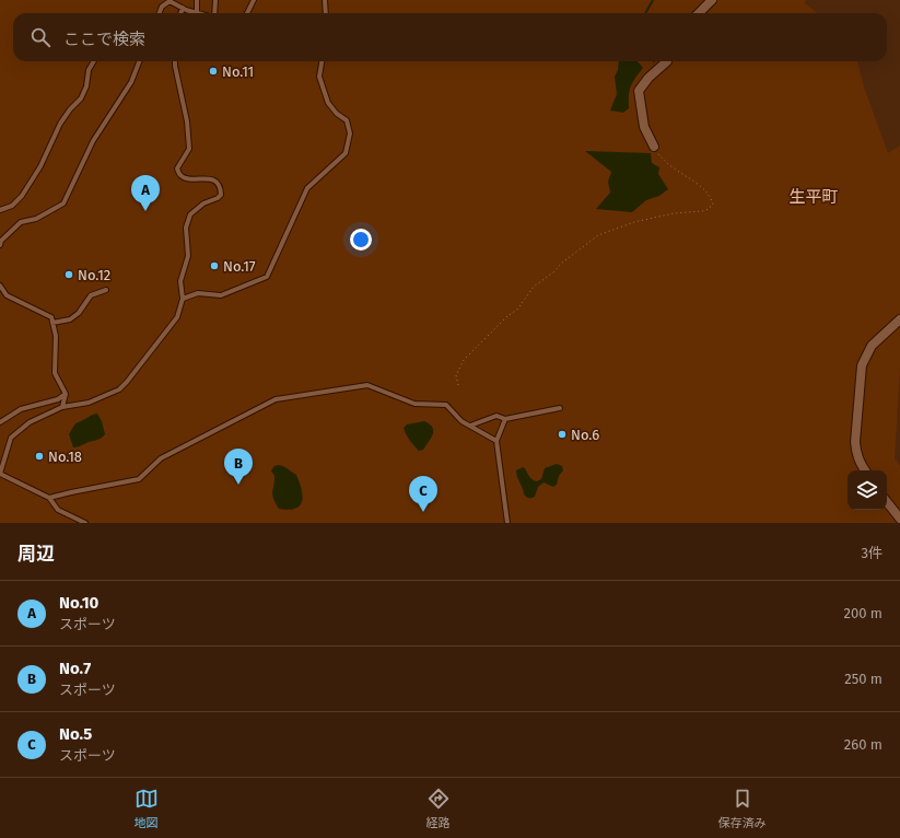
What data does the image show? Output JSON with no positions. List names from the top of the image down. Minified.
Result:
{"districts":["生平町"],"places":["No.11","No.17","No.12","No.6","No.18"],"page":{"search":"ここで検索","pins":["A","B","C"],"heading":["周辺","3件"],"list":[{"mark":"A","name":"No.10","note":"スポーツ","value":"200 m"},{"mark":"B","name":"No.7","note":"スポーツ","value":"250 m"},{"mark":"C","name":"No.5","note":"スポーツ","value":"260 m"}],"nav":["地図","経路","保存済み"]}}
